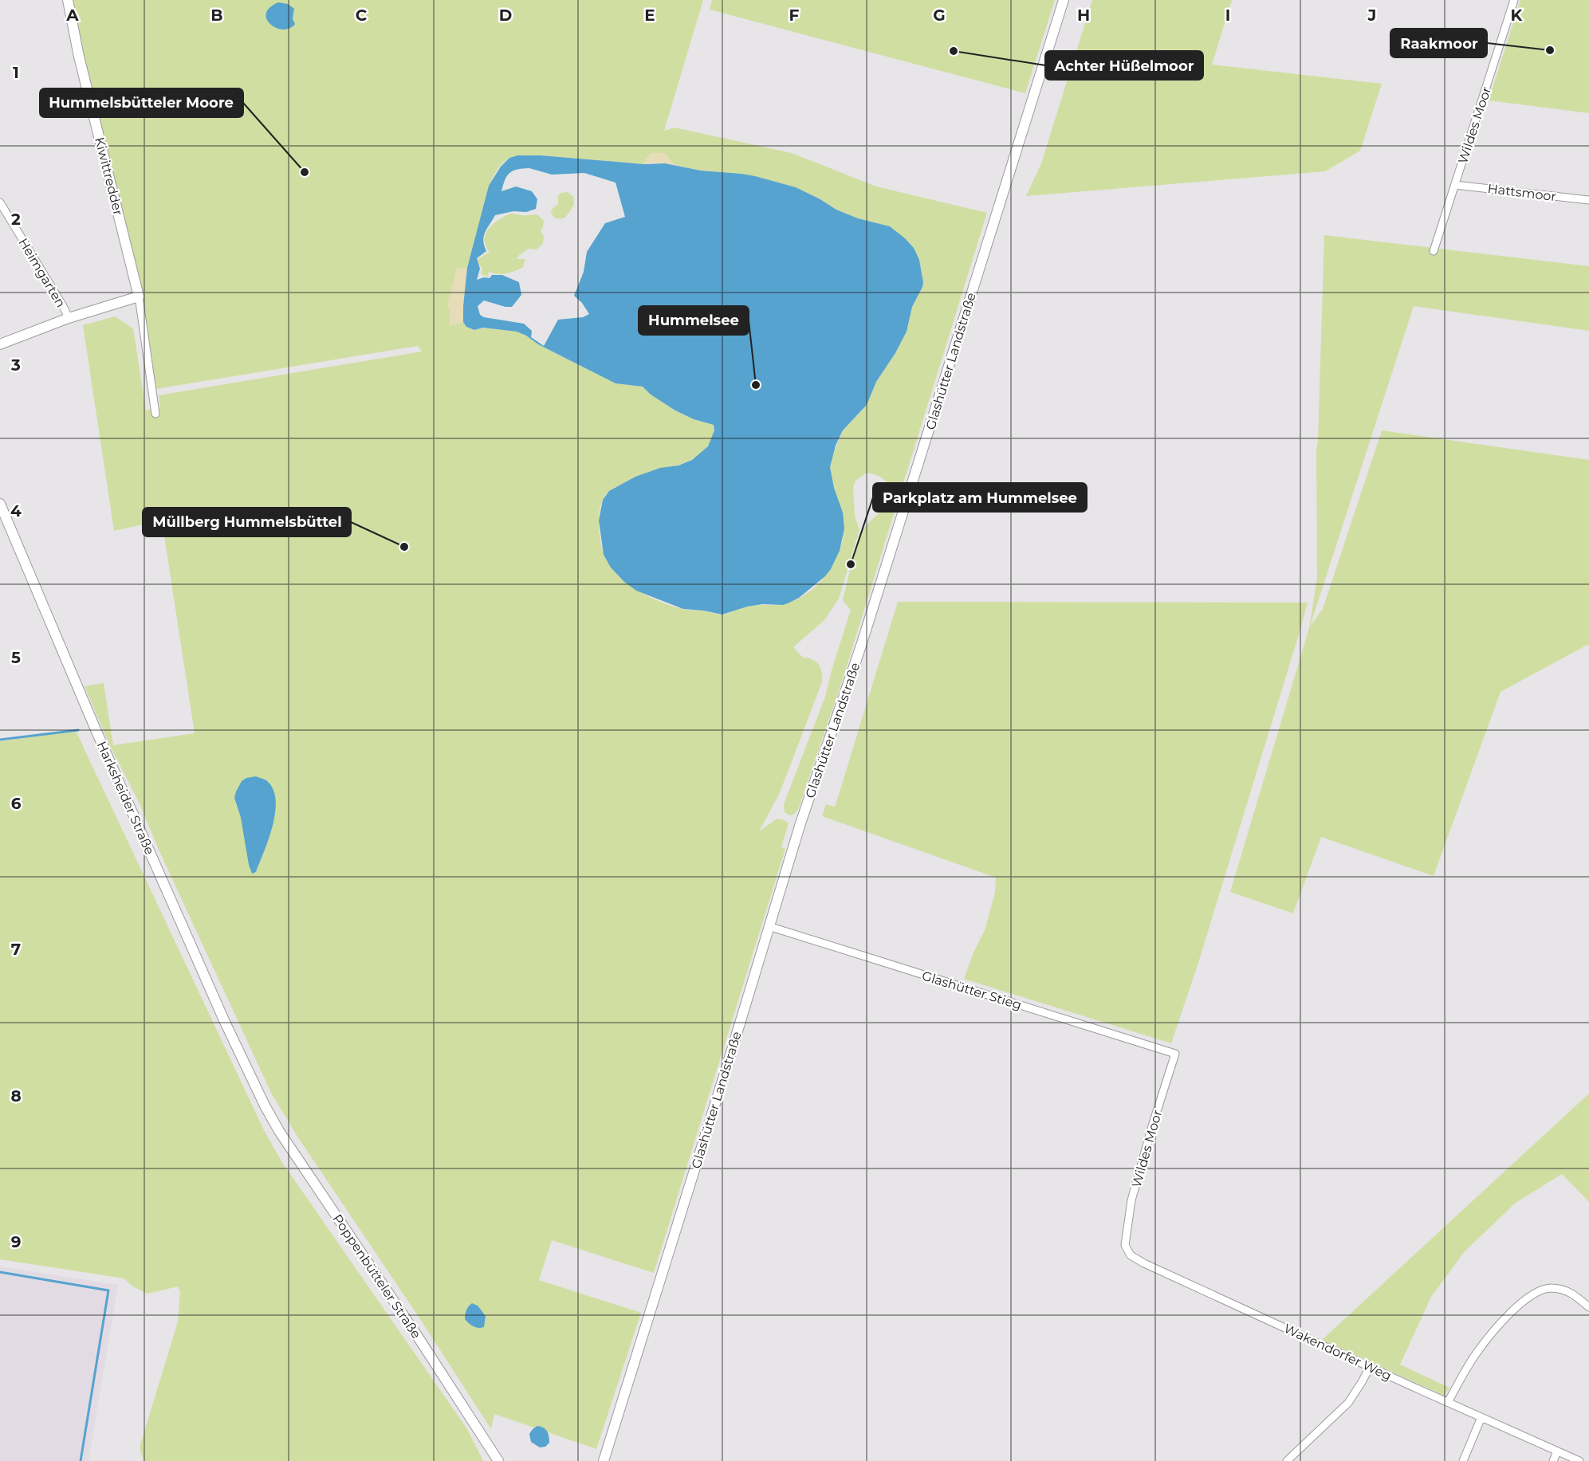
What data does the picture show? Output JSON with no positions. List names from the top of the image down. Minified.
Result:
{"streets":{"street":["Wildes Moor","Kiwittredder","Hattsmoor","Heimgarten","Glashütter Landstraße","Harksheider Straße","Glashütter Stieg","Poppenbütteler Straße","Wakendorfer Weg"]},"crossings":[["Wildes Moor","Hattsmoor"],["Wildes Moor","Glashütter Stieg"],["Wildes Moor","Wakendorfer Weg"],["Glashütter Landstraße","Glashütter Stieg"],["Harksheider Straße","Poppenbütteler Straße"]],"places":["Raakmoor","Achter Hüßelmoor","Hummelsbütteler Moore","Hummelsee","Müllberg Hummelsbüttel","Parkplatz am Hummelsee"],"grid":{"columns":["A","B","C","D","E","F","G","H","I","J","K"],"rows":["1","2","3","4","5","6","7","8","9"]}}
